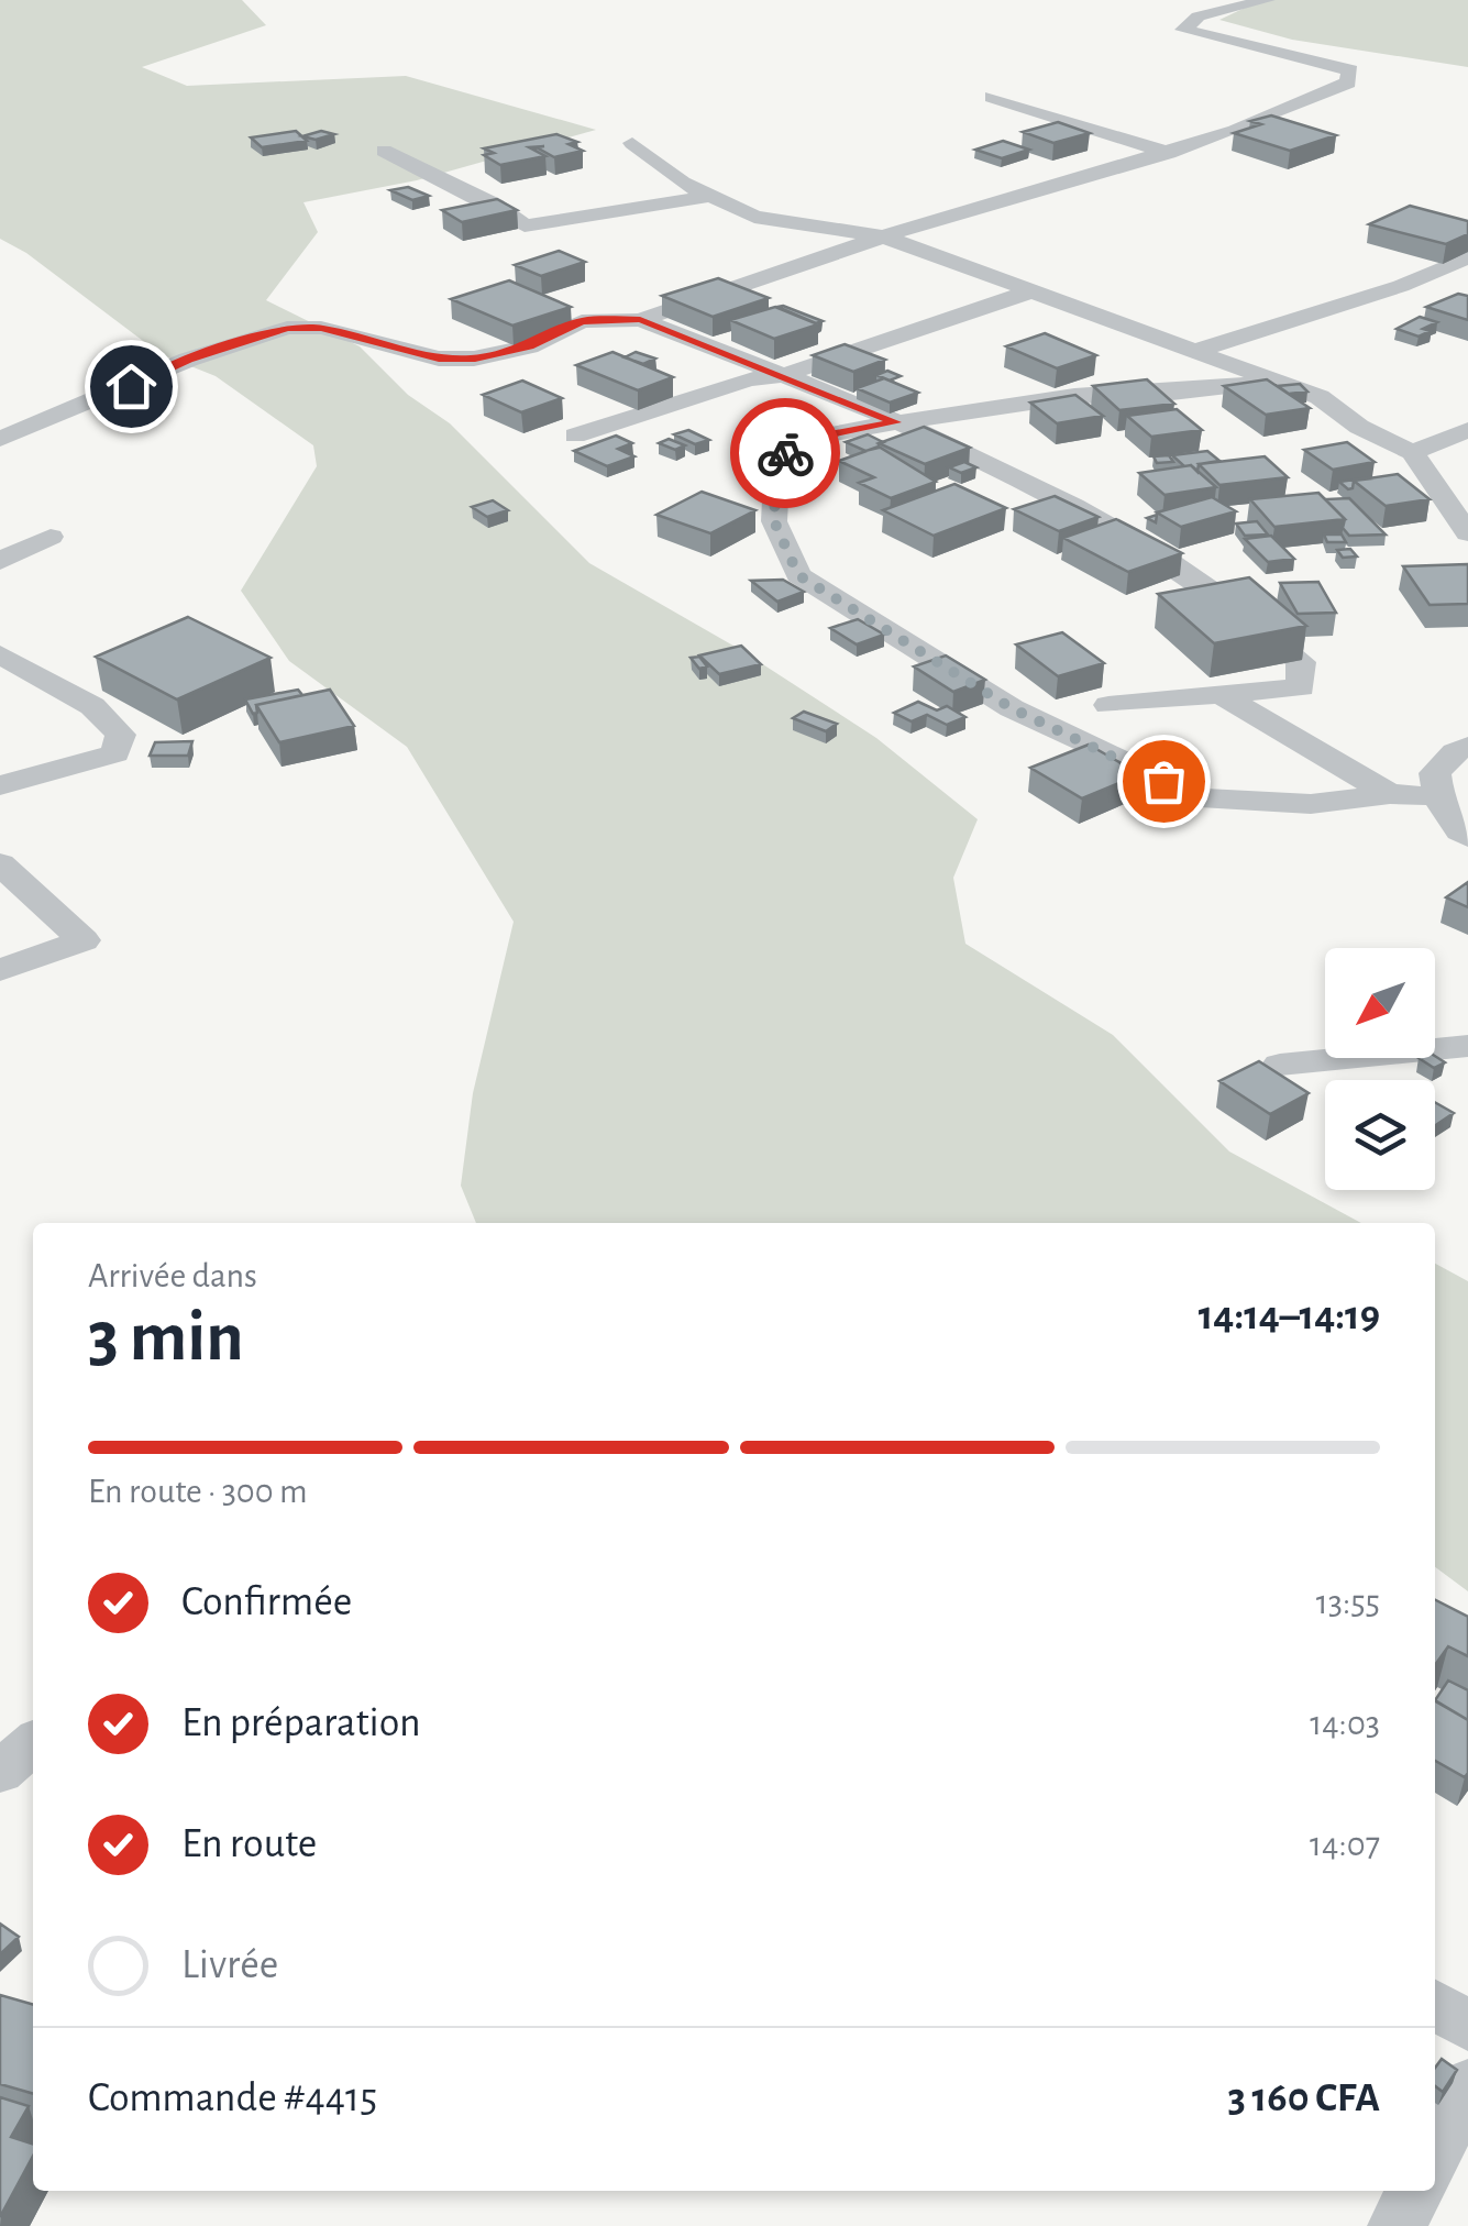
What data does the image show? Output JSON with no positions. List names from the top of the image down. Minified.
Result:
{"north":"bottom left","page":{"heading":["3 min","Arrivée dans","14:14–14:19"],"panel":["Commande #4415","3 160 CFA"],"bar":"En route · 300 m","list":[["Confirmée","13:55"],["En préparation","14:03"],["En route","14:07"],"Livrée"]}}
